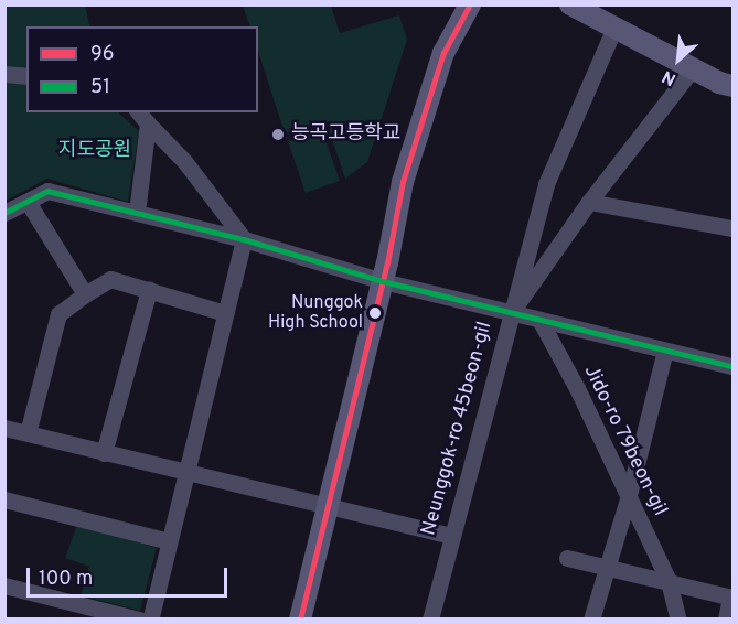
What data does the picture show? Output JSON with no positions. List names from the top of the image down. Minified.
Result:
{"streets":{"street":["Neunggok-ro 45beon-gil","Jido-ro 79beon-gil"]},"crossings":[["Neunggok-ro 45beon-gil","Jido-ro 79beon-gil"]],"parks":["지도공원"],"places":["능곡고등학교","Nunggok High School"],"lines":["transit line 96","transit line 51"],"legend":["96","51"],"scale_bar":"100 m","north":"bottom left"}
